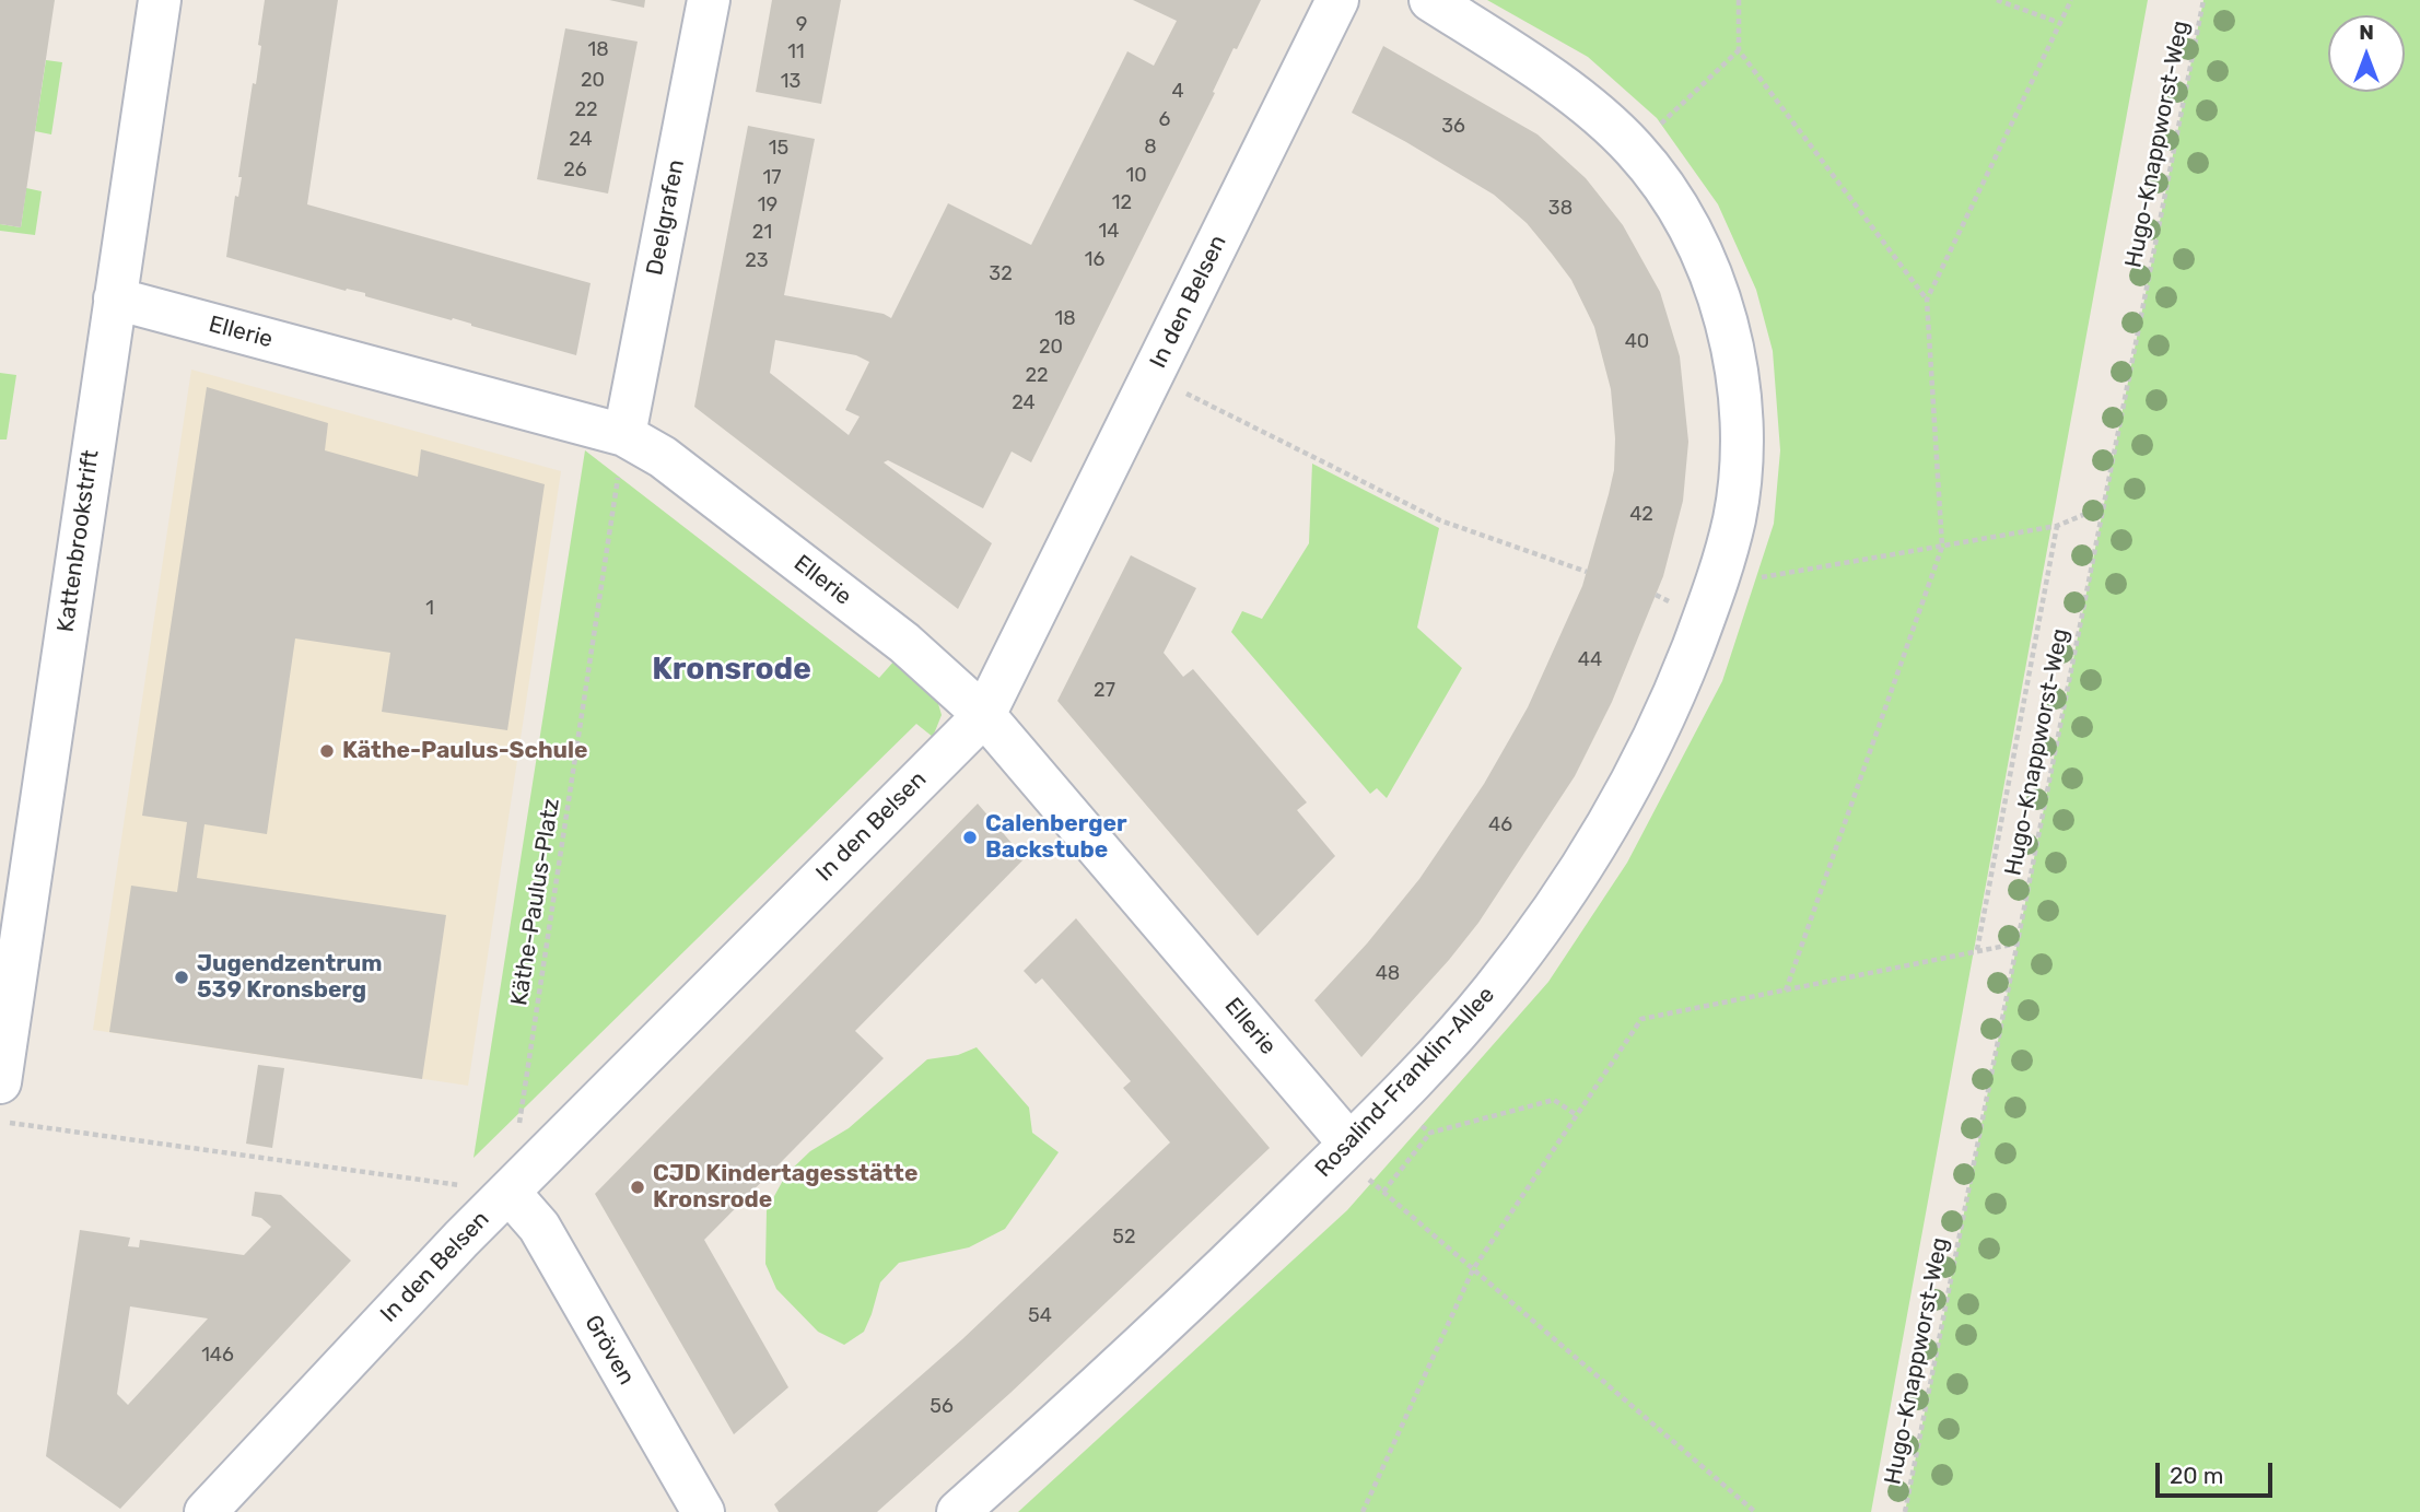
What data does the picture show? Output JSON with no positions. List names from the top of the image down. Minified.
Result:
{"streets":{"street":["Deelgrafen","In den Belsen","Ellerie","Kattenbrookstrift","Rosalind-Franklin-Allee","Gröven"],"path":["Hugo-Knappworst-Weg","Käthe-Paulus-Platz"]},"crossings":[["Deelgrafen","Ellerie"],["Deelgrafen","Käthe-Paulus-Platz"],["In den Belsen","Ellerie"],["In den Belsen","Gröven"],["Ellerie","Kattenbrookstrift"],["Ellerie","Käthe-Paulus-Platz"],["Ellerie","Rosalind-Franklin-Allee"]],"districts":["Kronsrode"],"places":["Käthe-Paulus-Schule","Calenberger Backstube","Jugendzentrum 539 Kronsberg","CJD Kindertagesstätte Kronsrode"],"house_numbers":["9","18","11","20","13","4","22","6","36","24","8","15","26","10","17","12","19","38","14","21","16","23","32","18","40","20","22","24","42","1","44","27","46","48","52","54","146","56"],"scale_bar":"20 m","north":"top"}
